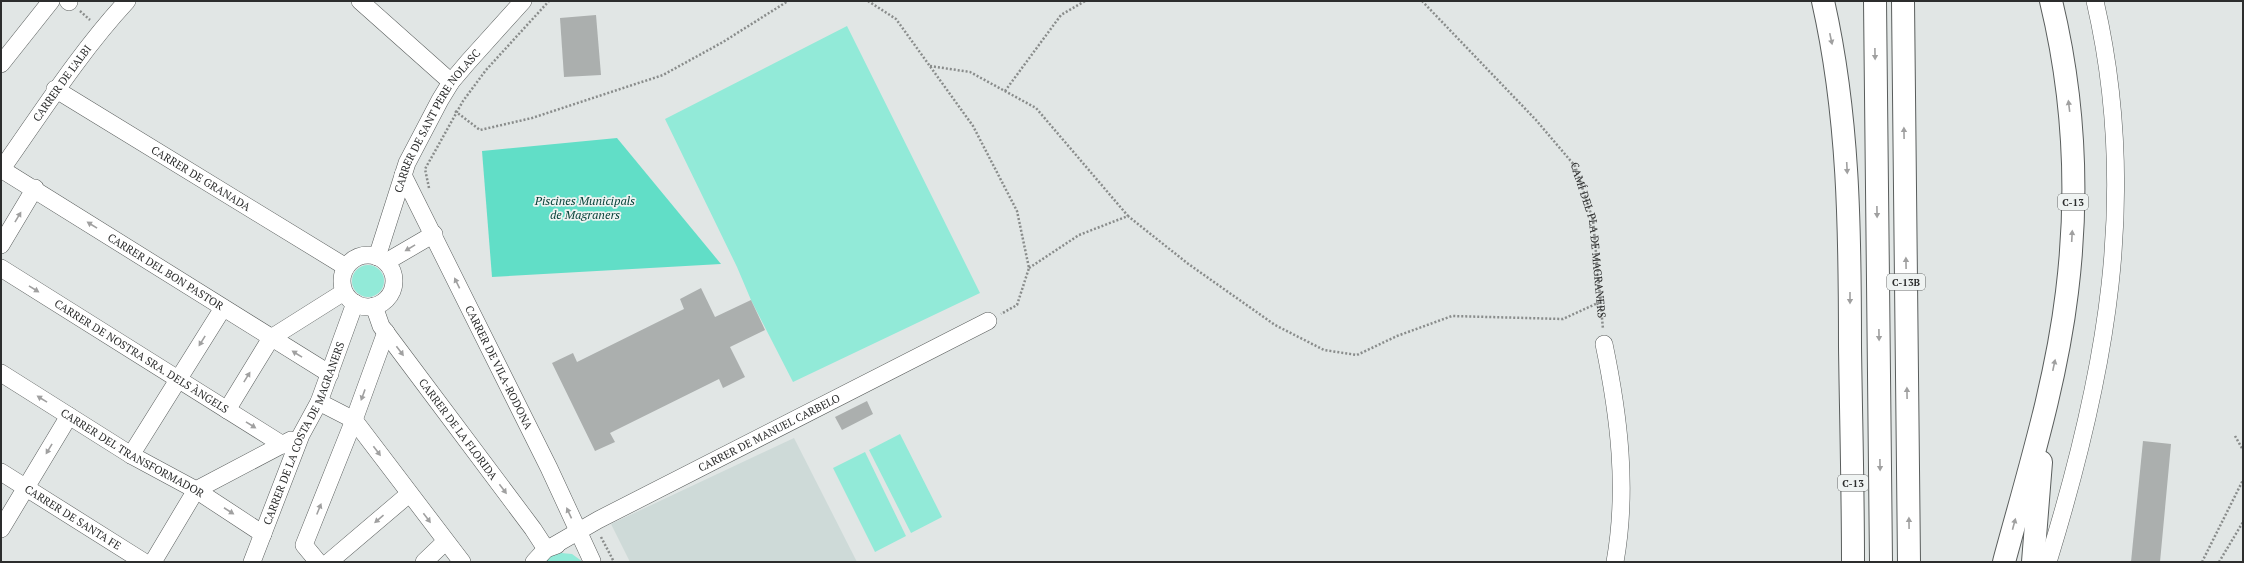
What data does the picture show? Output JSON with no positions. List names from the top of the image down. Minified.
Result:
{"streets":{"highway":["C-13","C-13B"],"street":["CARRER DE L'ALBI","CARRER DE SANT PERE NOLASC","CARRER DE GRANADA","CARRER DEL BON PASTOR","CARRER DE NOSTRA SRA. DELS ÀNGELS","CARRER DE VILA-RODONA","CARRER DE LA FLORIDA","CARRER DE LA COSTA DE MAGRANERS","CARRER DE MANUEL CARBELO","CARRER DEL TRANSFORMADOR","CARRER DE SANTA FE"],"path":["CAMÍ DEL PLA DE MAGRANERS"]},"crossings":[["CARRER DE L'ALBI","CARRER DE GRANADA"],["CARRER DE L'ALBI","CARRER DEL BON PASTOR"],["CARRER DE SANT PERE NOLASC","CARRER DE GRANADA"],["CARRER DE SANT PERE NOLASC","CARRER DE VILA-RODONA"],["CARRER DE SANT PERE NOLASC","CARRER DE LA FLORIDA"],["CARRER DE SANT PERE NOLASC","CARRER DE LA COSTA DE MAGRANERS"],["CARRER DE GRANADA","CARRER DE LA FLORIDA"],["CARRER DE GRANADA","CARRER DE LA COSTA DE MAGRANERS"],["CARRER DEL BON PASTOR","CARRER DE LA COSTA DE MAGRANERS"],["CARRER DE VILA-RODONA","CARRER DE MANUEL CARBELO"],["CARRER DE LA FLORIDA","CARRER DE LA COSTA DE MAGRANERS"],["CARRER DE LA FLORIDA","CARRER DE MANUEL CARBELO"],["CARRER DE LA COSTA DE MAGRANERS","CARRER DEL TRANSFORMADOR"]],"one_way":["CARRER DEL BON PASTOR","CARRER DE NOSTRA SRA. DELS ÀNGELS"],"water":["Piscines Municipals de Magraners"]}
